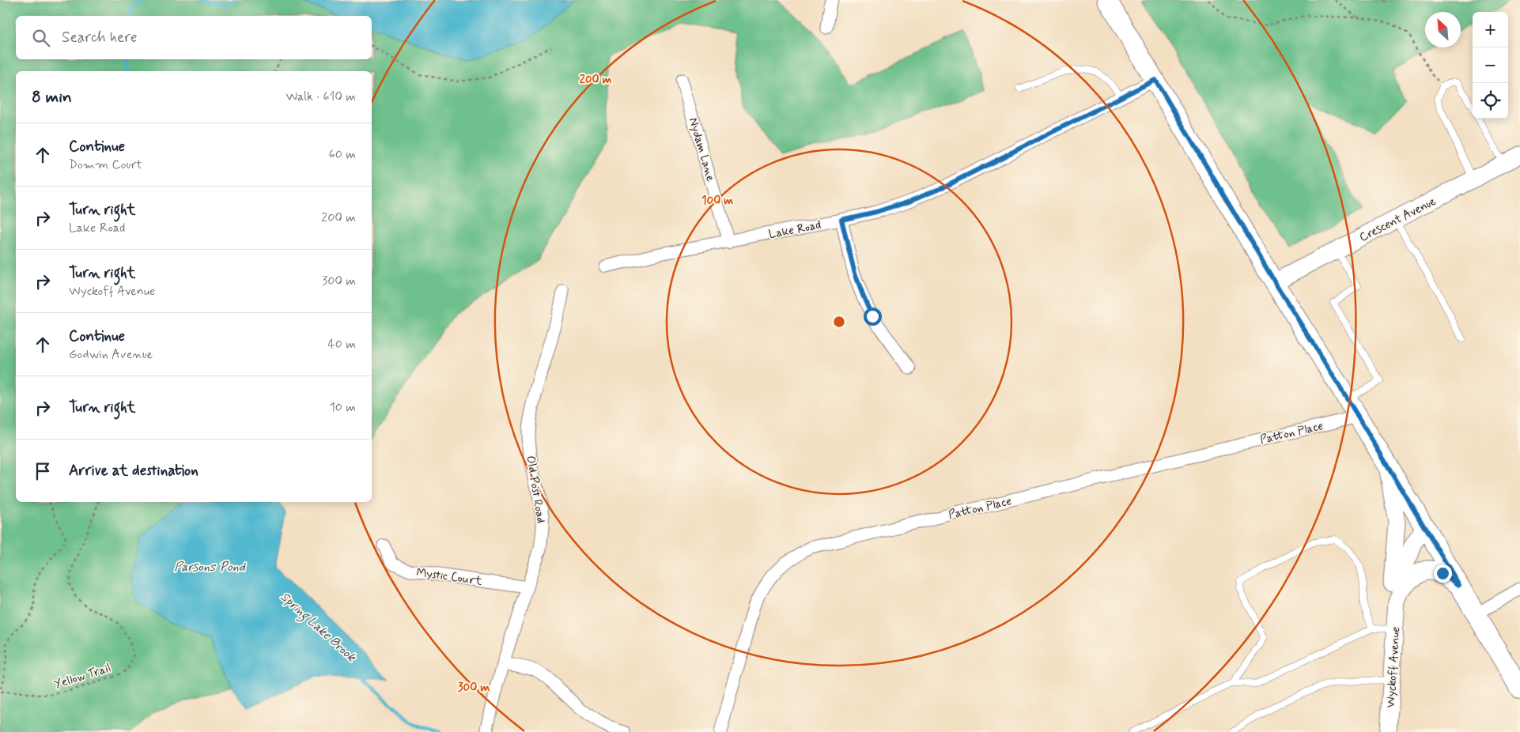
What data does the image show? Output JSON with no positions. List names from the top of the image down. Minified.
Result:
{"streets":{"main road":["Crescent Avenue","Wyckoff Avenue"],"street":["Nydam Lane","Lake Road","Patton Place","Old Post Road","Mystic Court"],"path":["Yellow Trail"]},"crossings":[["Nydam Lane","Lake Road"],["Crescent Avenue","Wyckoff Avenue"],["Lake Road","Wyckoff Avenue"],["Patton Place","Wyckoff Avenue"],["Old Post Road","Mystic Court"]],"water":["Parsons Pond","Spring Lake Brook"],"north":"top left","page":{"map_buttons":["+","−"],"search":"Search here","heading":["8 min","Walk · 610 m"],"list":[["Continue","Domm Court","60 m"],["Turn right","Lake Road","200 m"],["Turn right","Wyckoff Avenue","300 m"],["Continue","Godwin Avenue","40 m"],["Turn right","10 m"],"Arrive at destination"]},"rings":["200 m","100 m","300 m"]}
